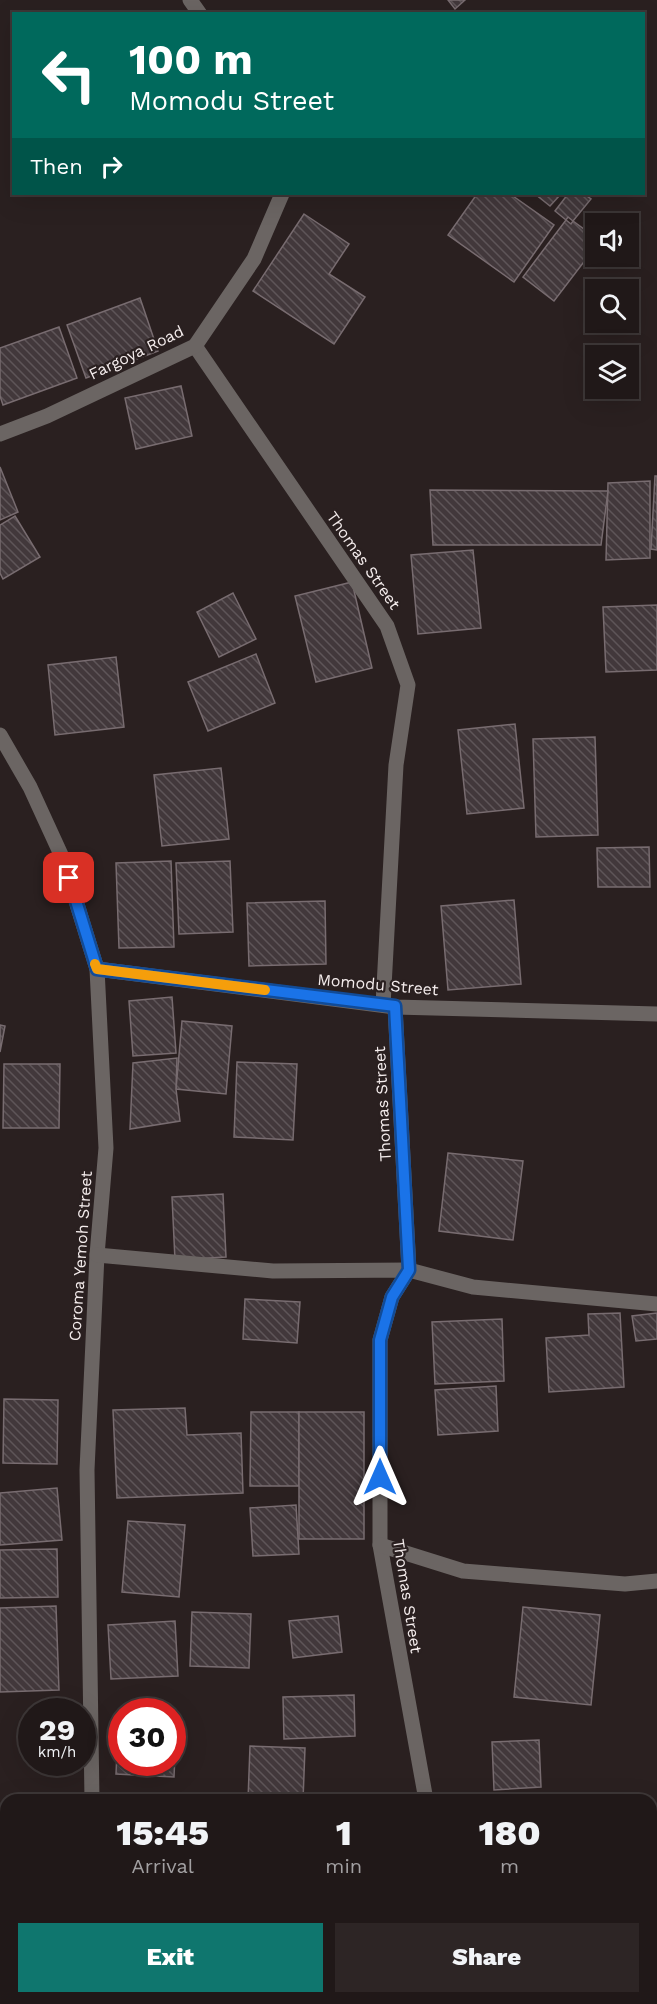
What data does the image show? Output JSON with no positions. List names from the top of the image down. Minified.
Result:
{"streets":{"street":["Fargoya Road","Thomas Street","Momodu Street","Coroma Yemoh Street"]},"crossings":[["Fargoya Road","Thomas Street"],["Thomas Street","Momodu Street"],["Momodu Street","Coroma Yemoh Street"]],"page":{"turn":["100 m","Momodu Street"],"then":"Then","speed":"29 km/h","limit":"30","eta":["15:45","Arrival","1","min","180","m"],"buttons":["Exit","Share"]}}
